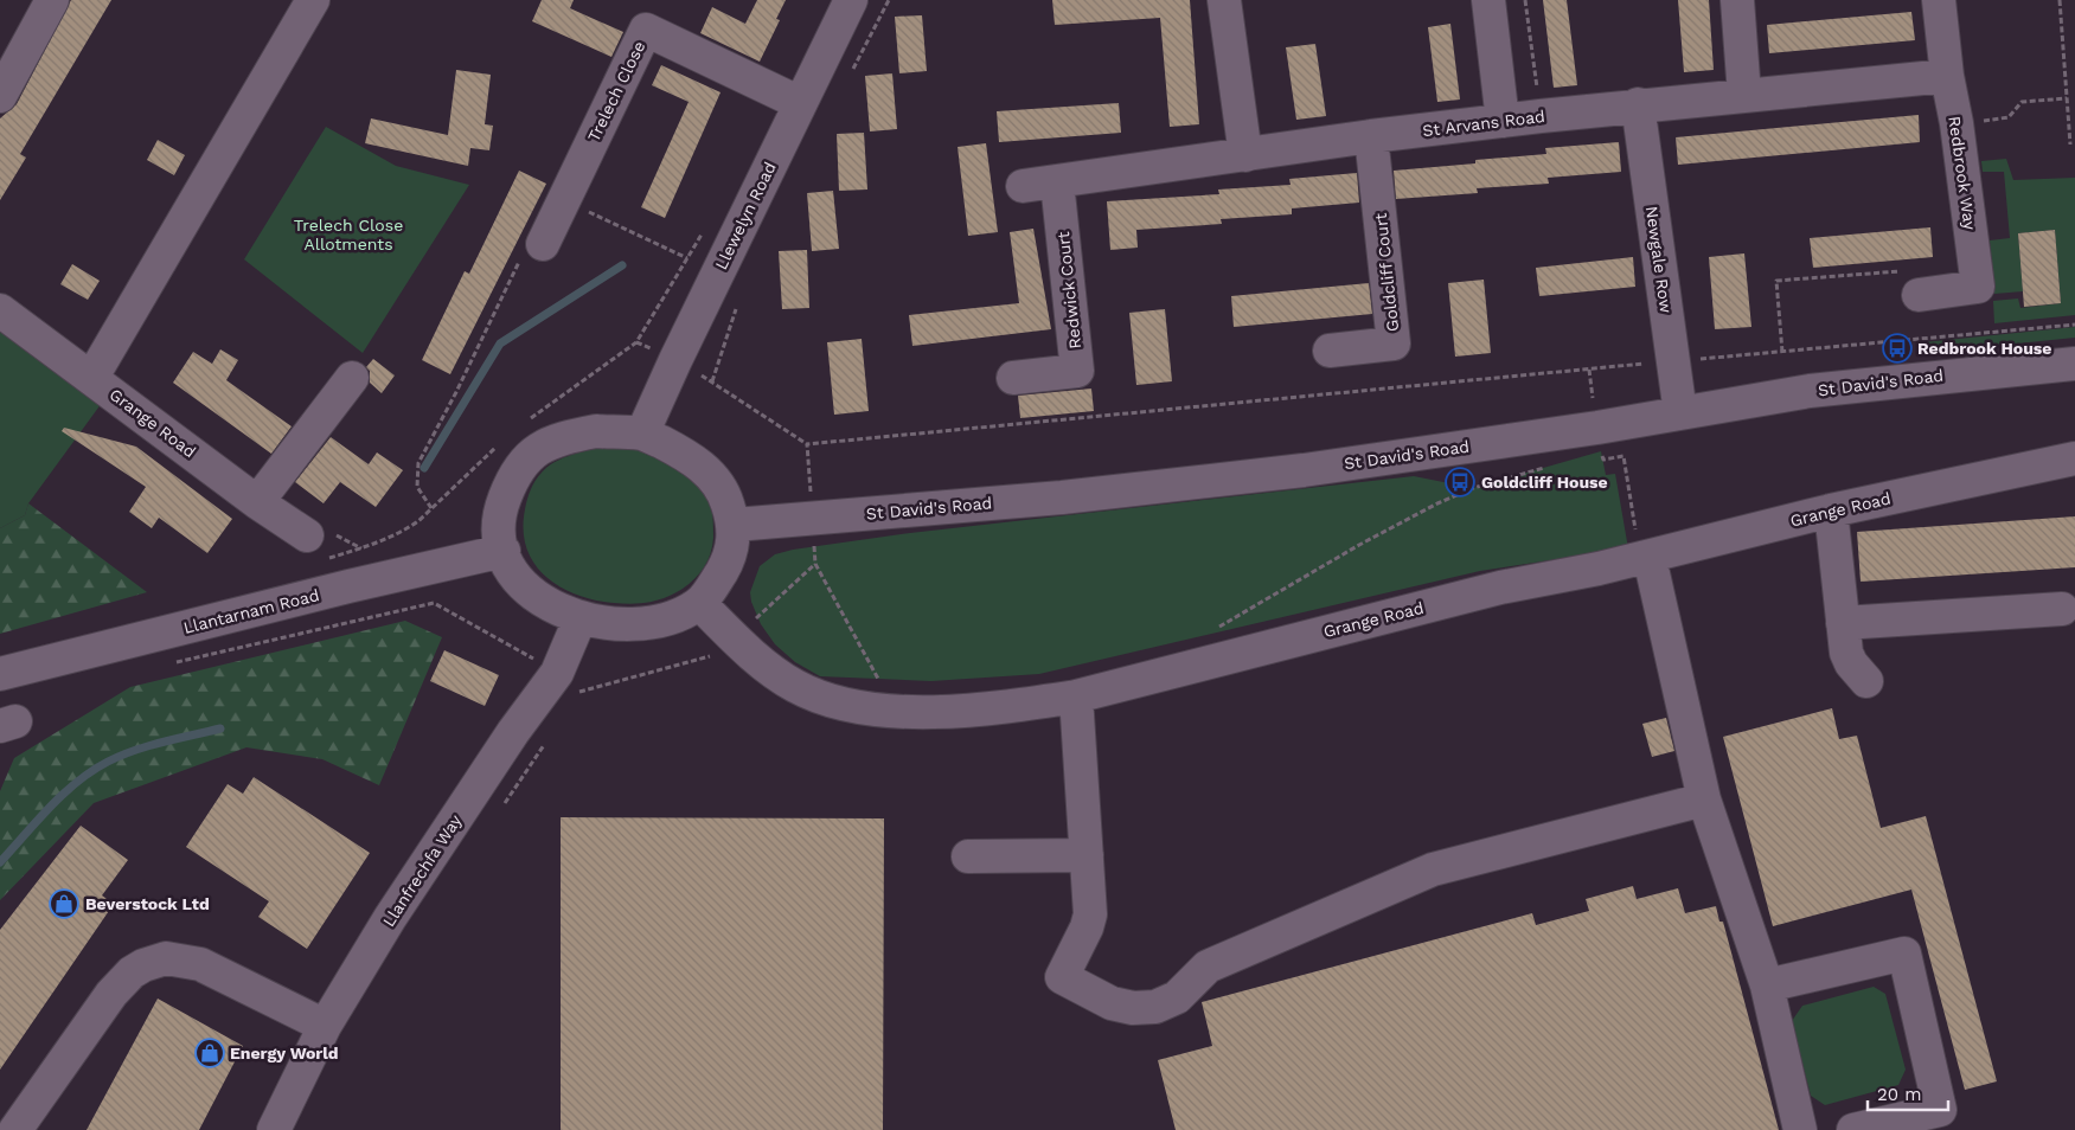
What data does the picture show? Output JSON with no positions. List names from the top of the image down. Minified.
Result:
{"streets":{"street":["Trelech Close","St Arvans Road","Redbrook Way","Llewelyn Road","Newgale Row","Goldcliff Court","Redwick Court","St David's Road","Grange Road","Llantarnam Road","Llanfrechfa Way"]},"crossings":[["Trelech Close","Llewelyn Road"],["St Arvans Road","Redbrook Way"],["St Arvans Road","Newgale Row"],["St Arvans Road","Goldcliff Court"],["St Arvans Road","Redwick Court"],["Newgale Row","St David's Road"]],"parks":["Trelech Close Allotments"],"places":{"bus stop":["Redbrook House","Goldcliff House"],"shop":["Beverstock Ltd","Energy World"]},"scale_bar":"20 m"}
